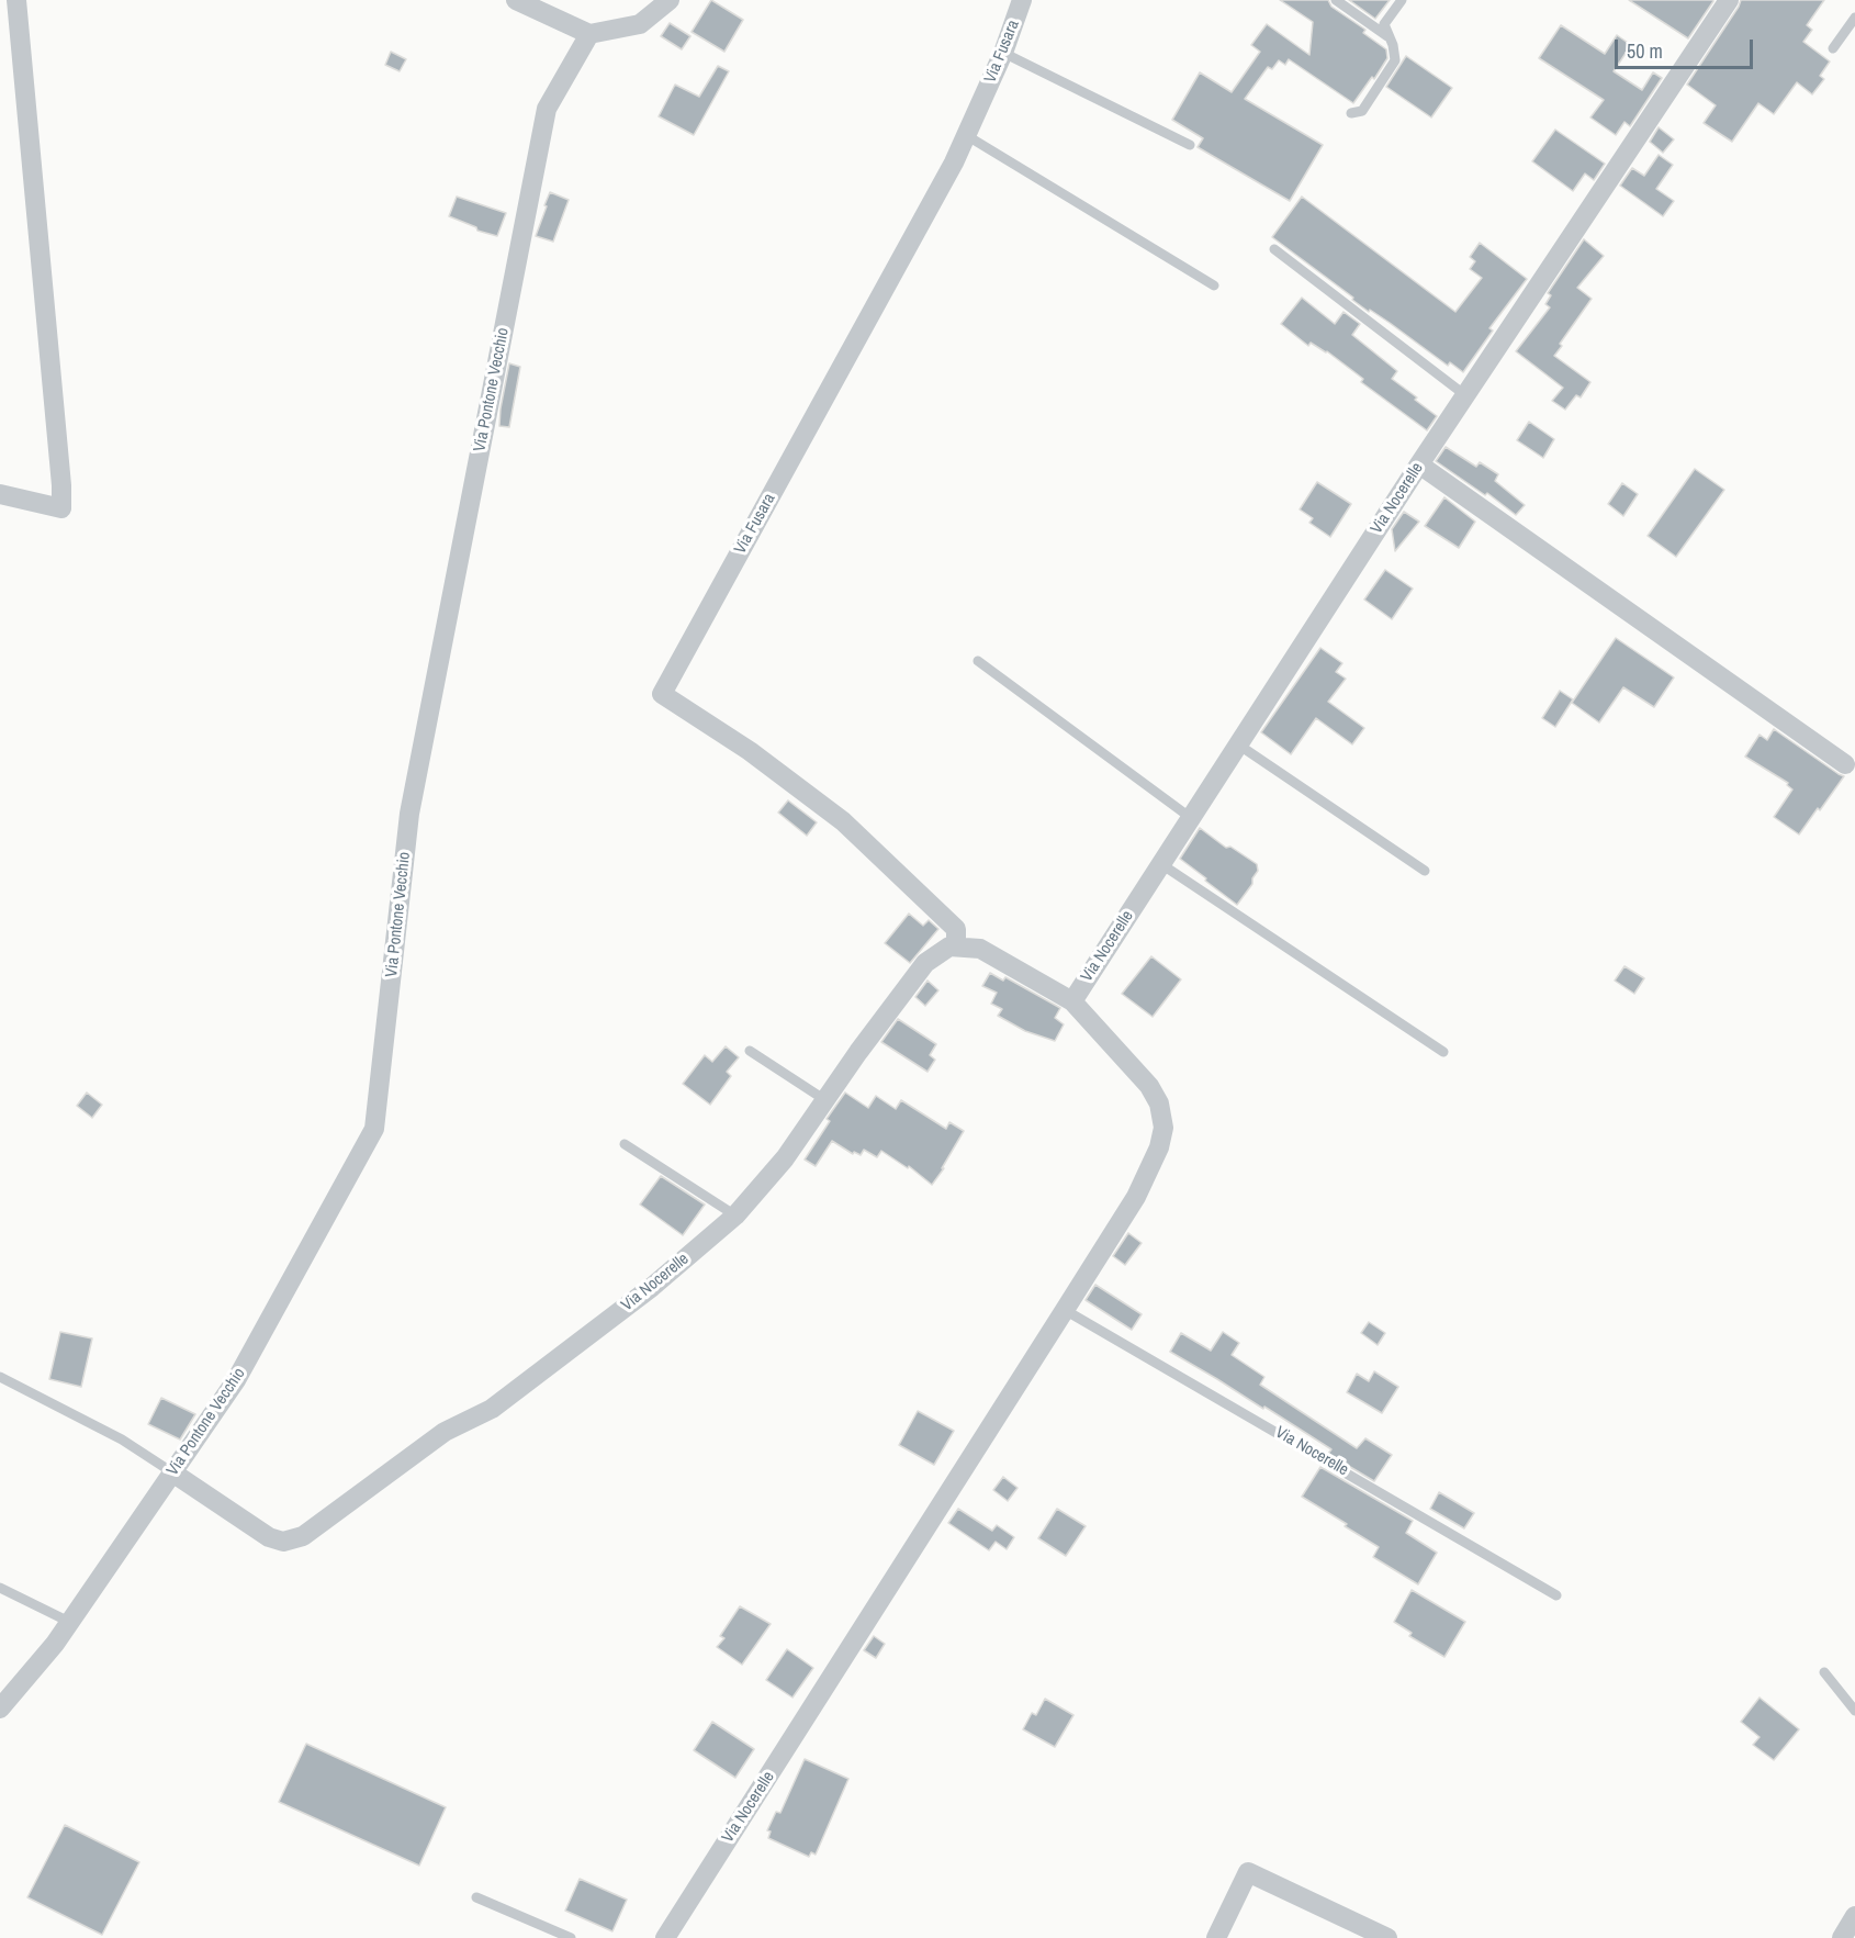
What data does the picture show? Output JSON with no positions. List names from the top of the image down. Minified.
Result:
{"streets":{"street":["Via Fusara","Via Pontone Vecchio","Via Nocerelle"]},"crossings":[["Via Fusara","Via Nocerelle"],["Via Pontone Vecchio","Via Nocerelle"]],"scale_bar":"50 m"}
